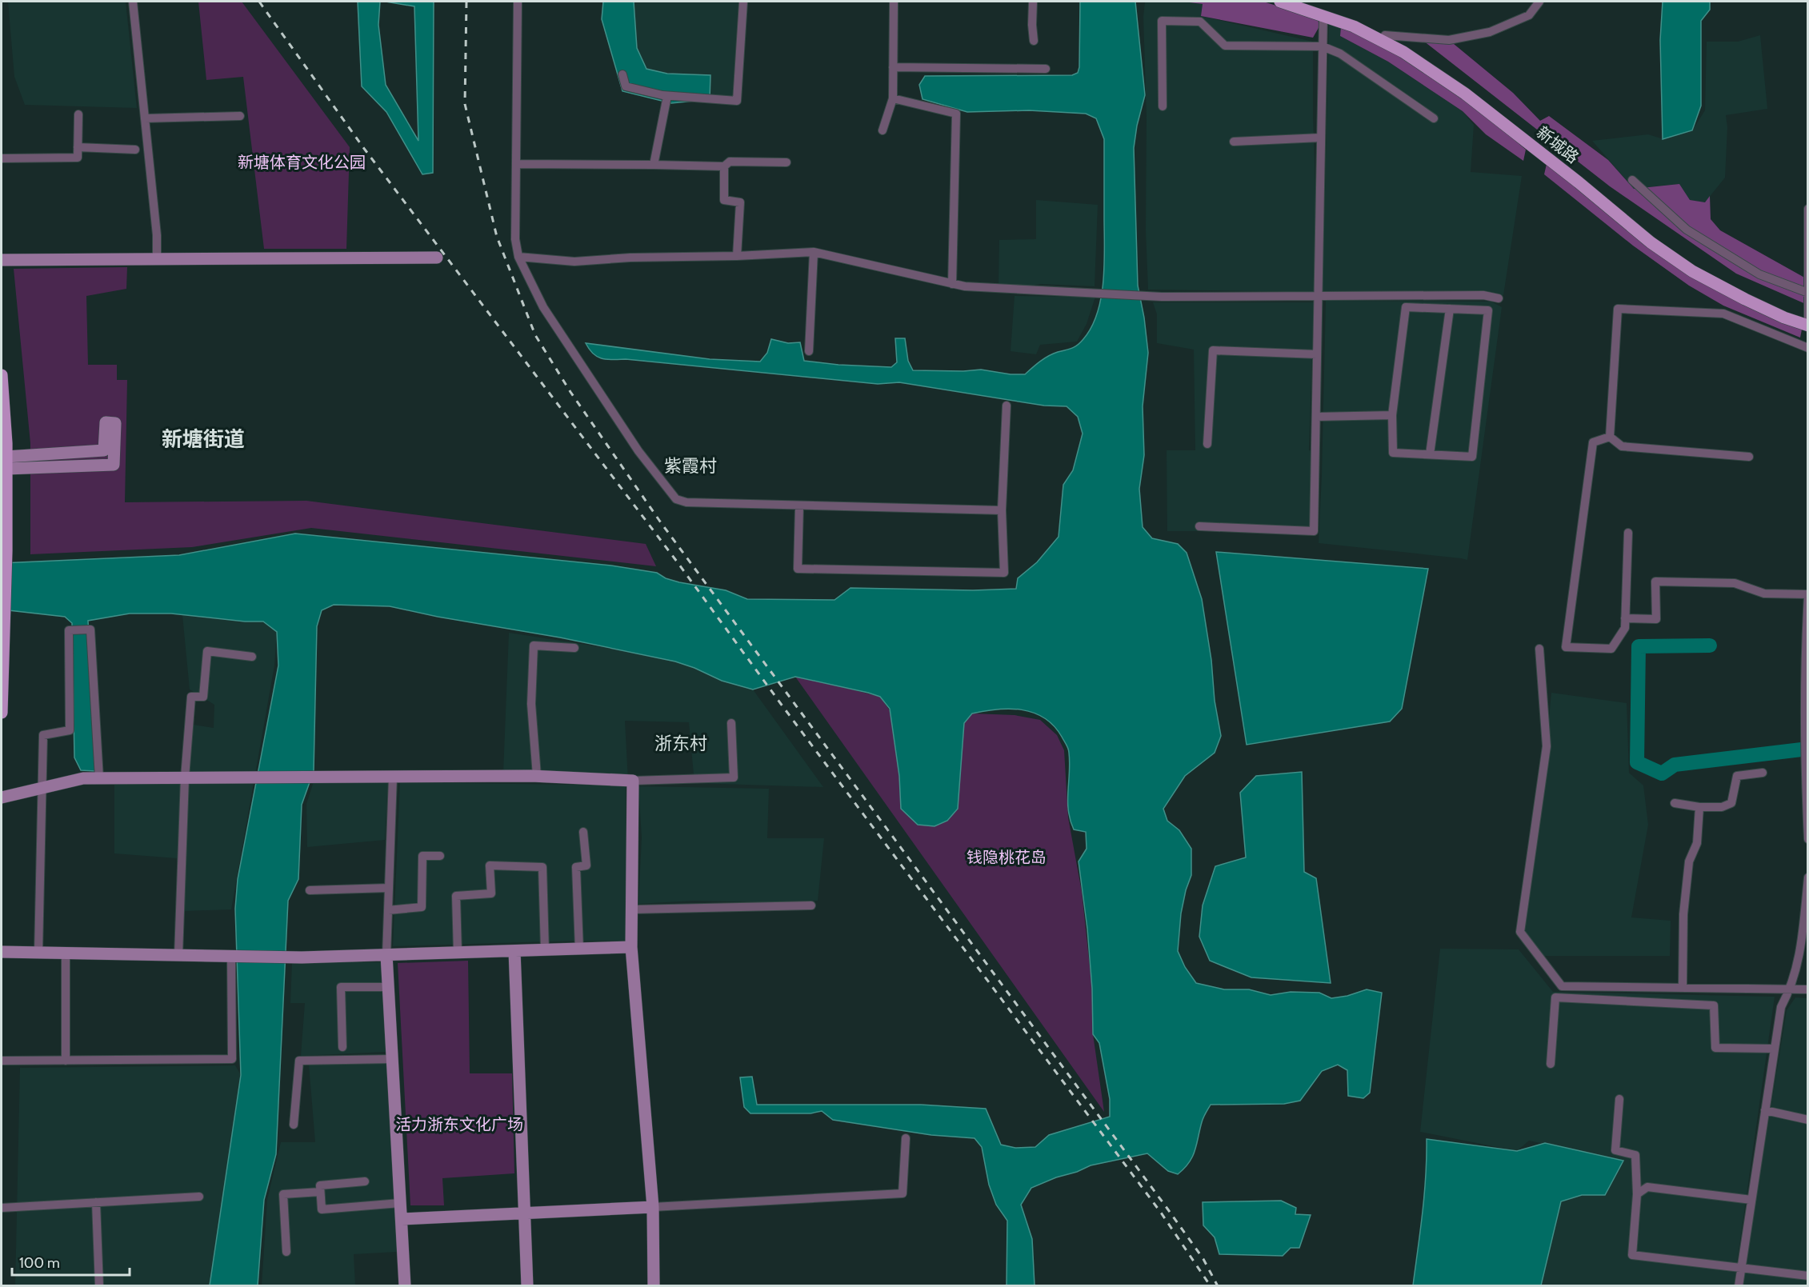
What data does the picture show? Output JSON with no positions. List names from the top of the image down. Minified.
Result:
{"streets":{"main road":["新城路"]},"districts":["新塘街道","紫霞村","浙东村"],"parks":["新塘体育文化公园","钱隐桃花岛","活力浙东文化广场"],"scale_bar":"100 m"}
